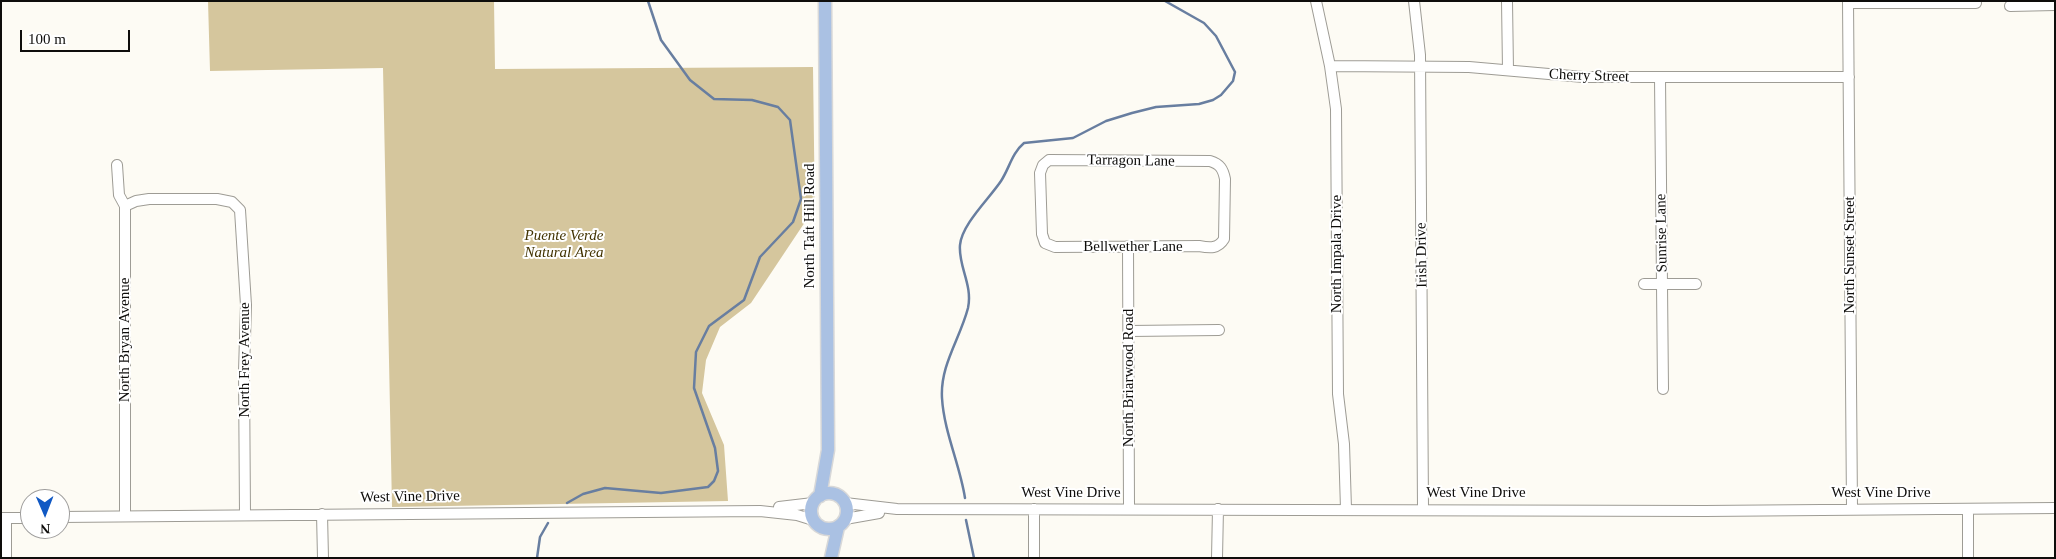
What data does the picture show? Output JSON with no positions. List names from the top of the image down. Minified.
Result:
{"streets":{"main road":["North Taft Hill Road","West Vine Drive"],"street":["Cherry Street","Tarragon Lane","Sunrise Lane","Bellwether Lane","North Impala Drive","Irish Drive","North Sunset Street","North Bryan Avenue","North Frey Avenue","North Briarwood Road"]},"crossings":[["Cherry Street","Sunrise Lane"],["Cherry Street","North Impala Drive"],["Cherry Street","Irish Drive"],["Cherry Street","North Sunset Street"],["Tarragon Lane","Bellwether Lane"],["North Taft Hill Road","West Vine Drive"],["Bellwether Lane","North Briarwood Road"],["North Impala Drive","West Vine Drive"],["Irish Drive","West Vine Drive"],["North Sunset Street","West Vine Drive"],["North Bryan Avenue","North Frey Avenue"],["North Bryan Avenue","West Vine Drive"],["North Frey Avenue","West Vine Drive"],["North Briarwood Road","West Vine Drive"]],"parks":["Puente Verde Natural Area"],"scale_bar":"100 m","north":"bottom"}
